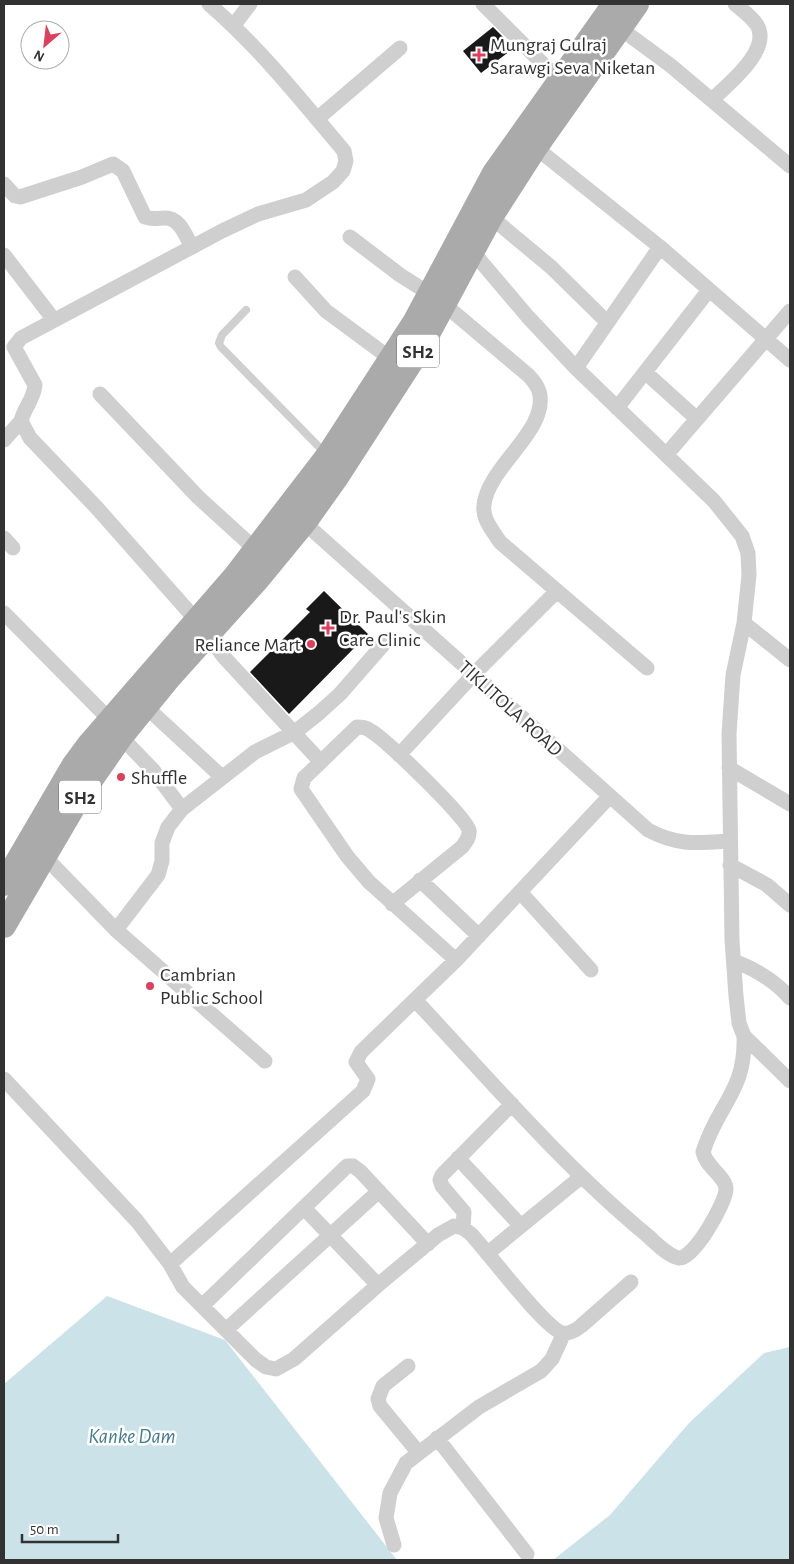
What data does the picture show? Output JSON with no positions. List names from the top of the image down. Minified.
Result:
{"streets":{"main road":["SH2"],"street":["TIKLITOLA ROAD"]},"crossings":[["SH2","TIKLITOLA ROAD"]],"water":["Kanke Dam"],"places":{"health":["Mungraj Gulraj Sarawgi Seva Niketan","Dr. Paul's Skin Care Clinic"],"other":["Reliance Mart","Shuffle","Cambrian Public School"]},"scale_bar":"50 m","north":"bottom left"}
